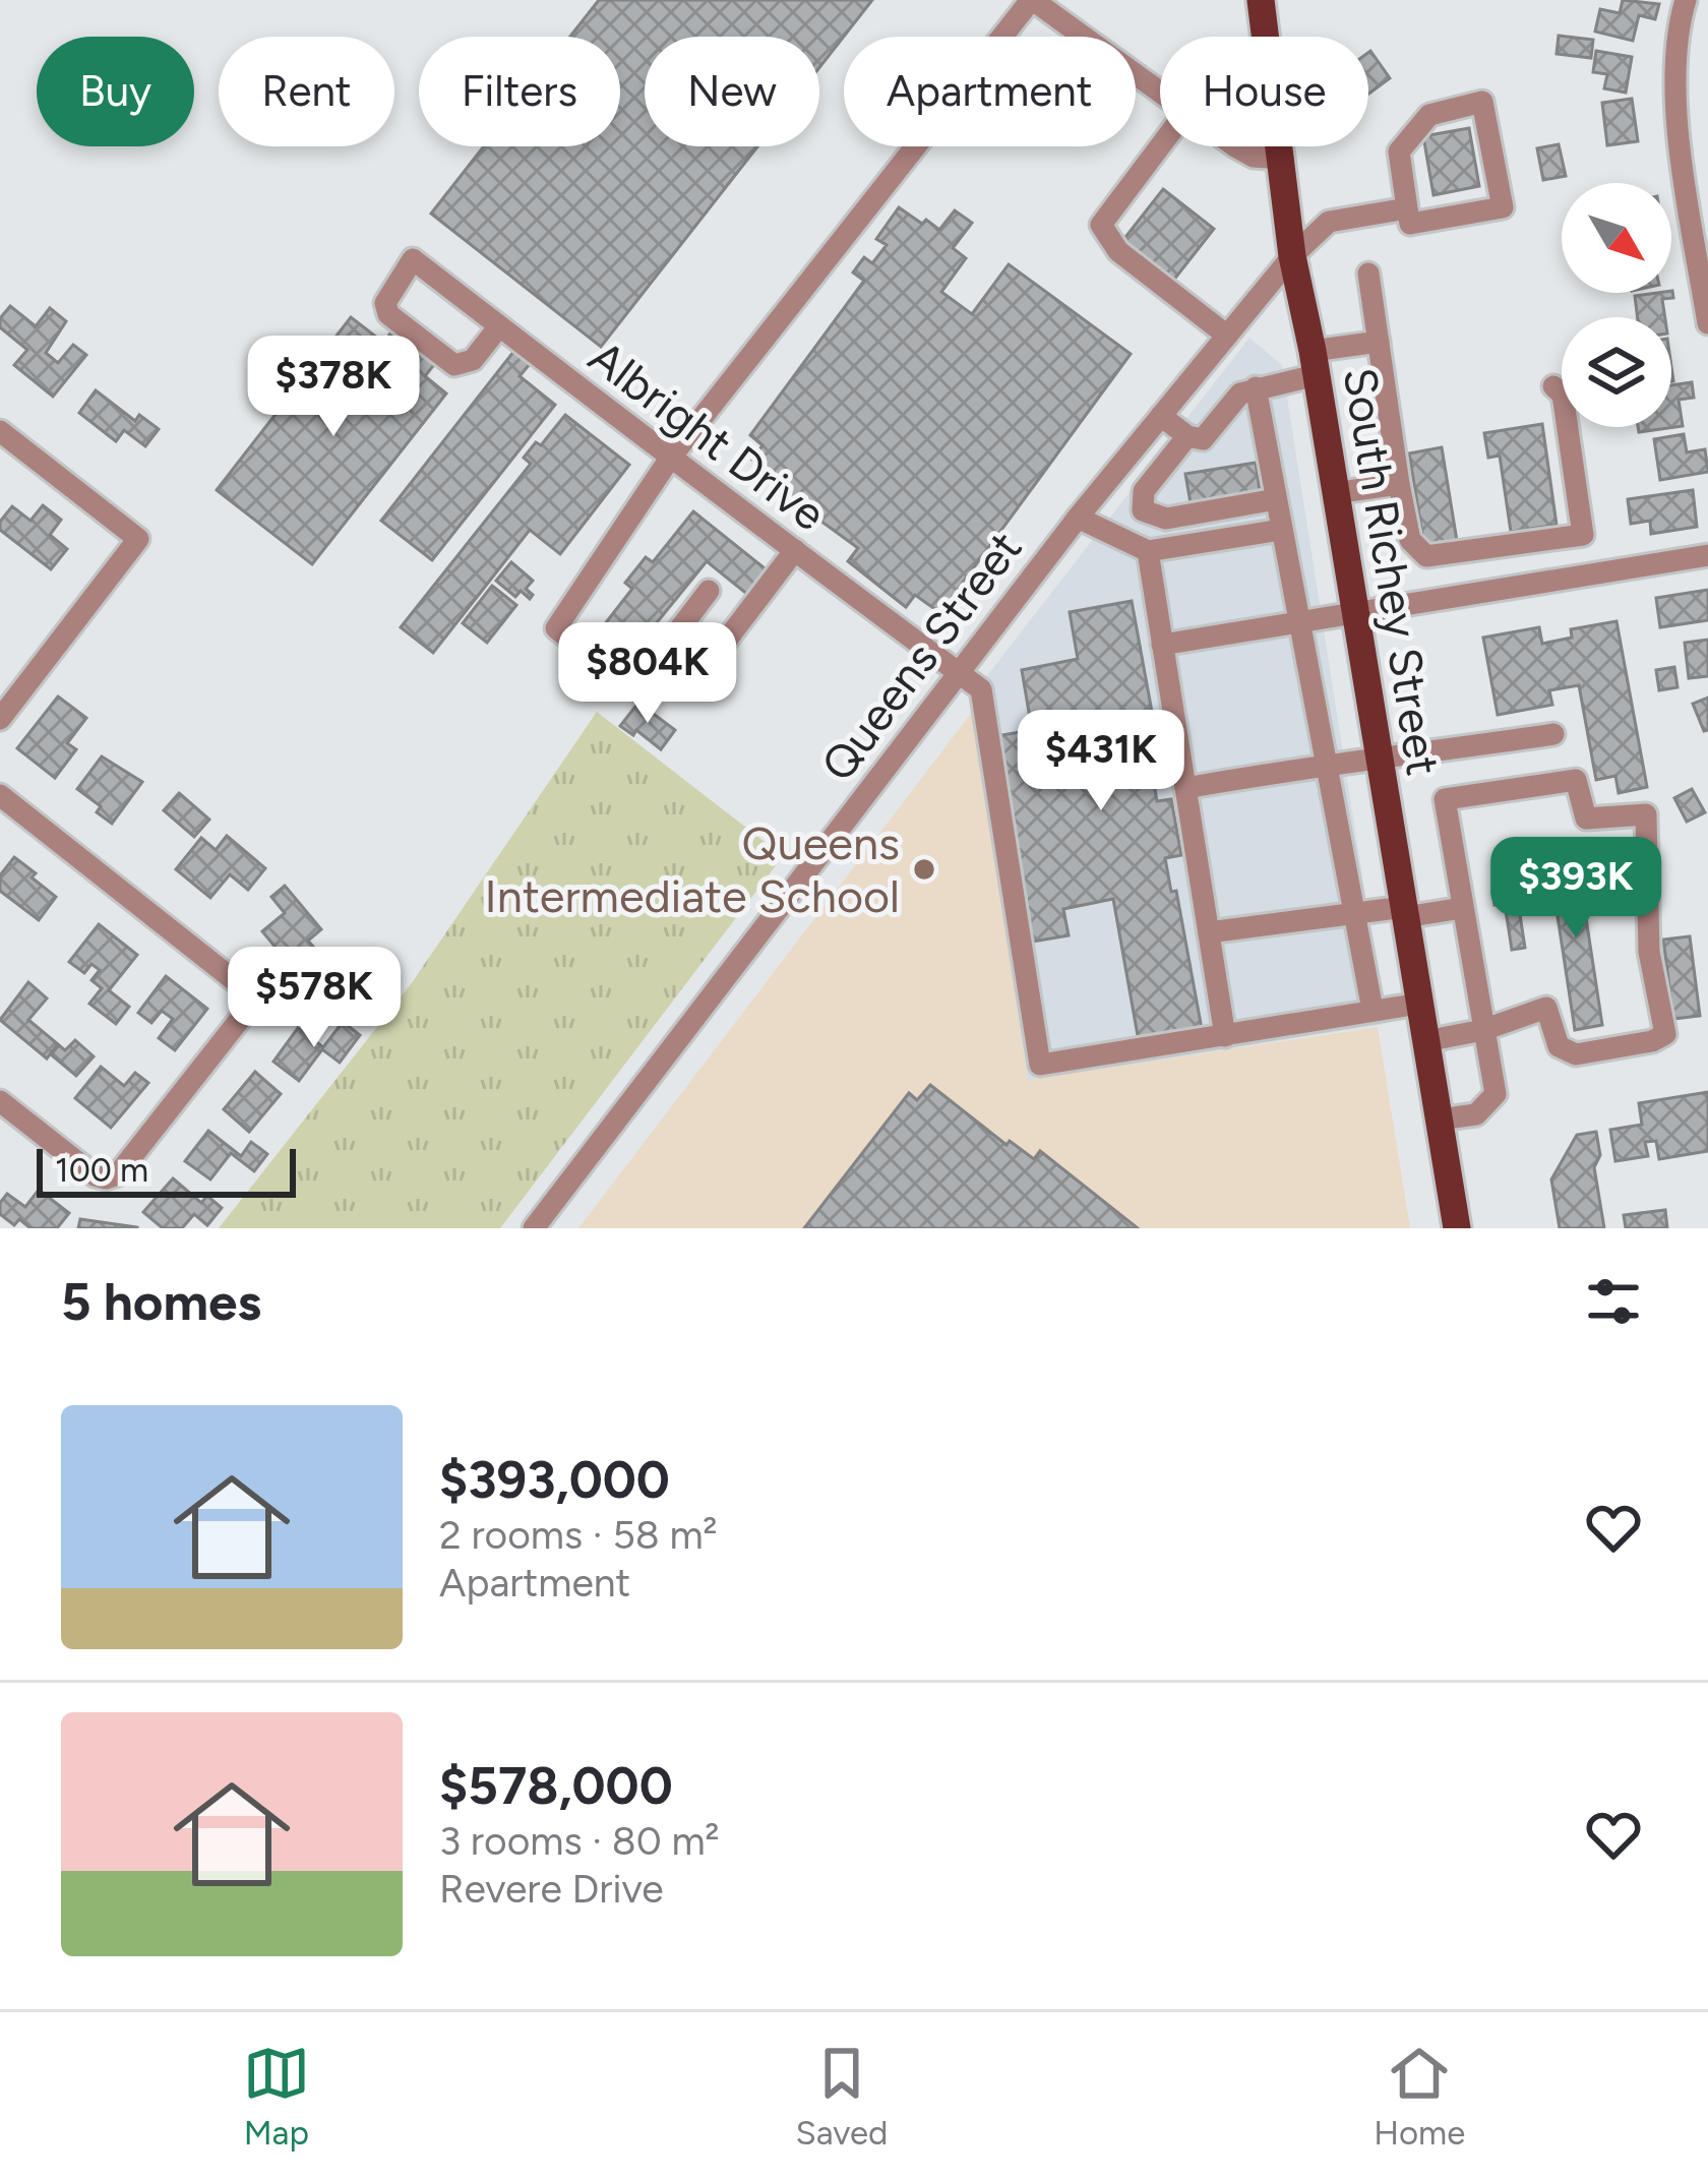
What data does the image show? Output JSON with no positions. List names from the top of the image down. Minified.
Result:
{"streets":{"main road":["South Richey Street"],"street":["Albright Drive","Queens Street"]},"crossings":[["Albright Drive","Queens Street"],["South Richey Street","Queens Street"]],"places":["Queens Intermediate School"],"scale_bar":"100 m","north":"bottom right","page":{"chip":["Buy","Rent","Filters","New","Apartment","House"],"price":["$378K","$804K","$431K","$393K","$578K"],"scale":"100 m","heading":"5 homes","list":[{"name":"$393,000","note":"2 rooms · 58 m² · Apartment"},{"name":"$578,000","note":"3 rooms · 80 m² · Revere Drive"}],"tabs":["Map","Saved","Home"]}}
